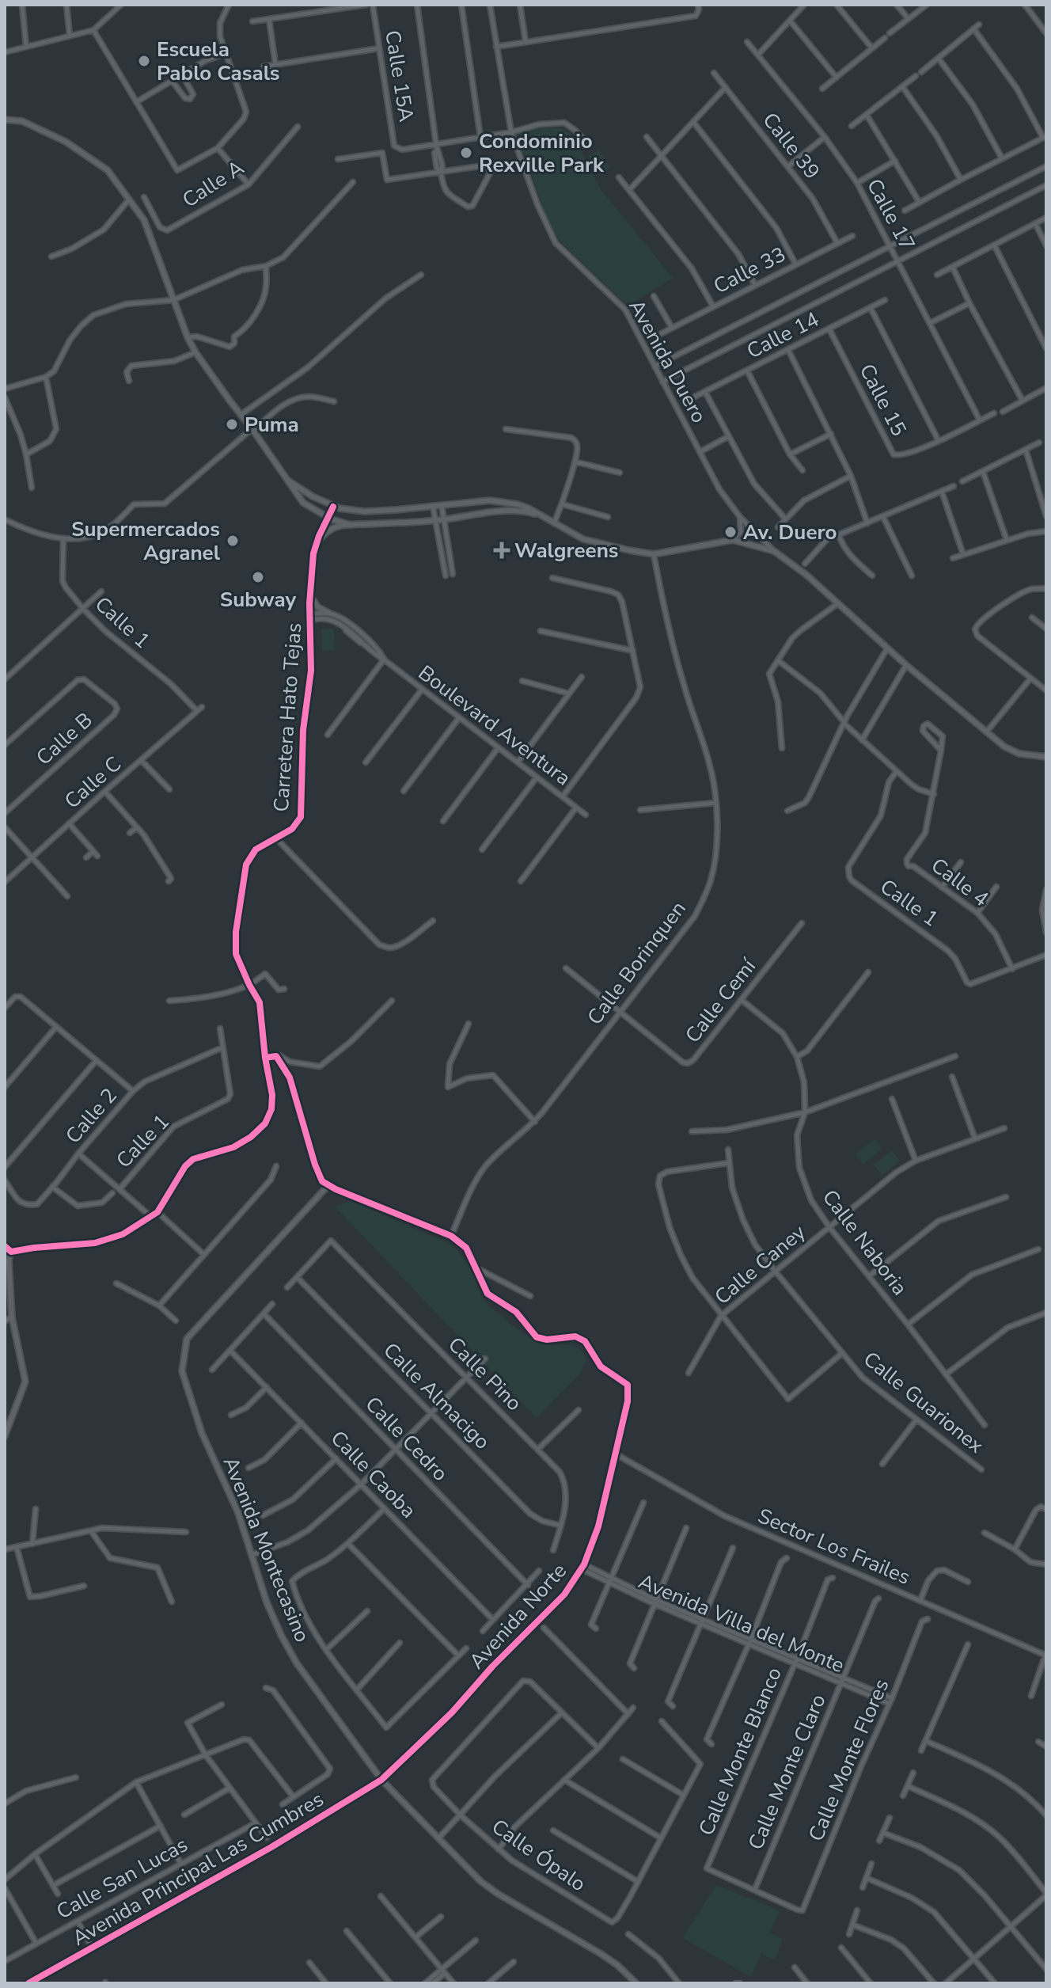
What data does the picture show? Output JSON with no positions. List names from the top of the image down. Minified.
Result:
{"streets":{"street":["Calle 15A","Calle 39","Calle A","Calle 17","Calle 33","Calle 14","Avenida Duero","Calle 15","Calle 1","Carretera Hato Tejas","Boulevard Aventura","Calle B","Calle C","Calle 4","Calle Borinquen","Calle Cemí","Calle 2","Calle Naboria","Calle Caney","Calle Pino","Calle Almacigo","Calle Guarionex","Calle Cedro","Calle Caoba","Sector Los Frailes","Avenida Montecasino","Avenida Norte","Avenida Villa del Monte","Calle Monte Blanco","Calle Monte Flores","Calle Monte Claro","Calle Ópalo","Avenida Principal Las Cumbres","Calle San Lucas"]},"crossings":[["Calle 15A","Avenida Duero"],["Calle 39","Calle 33"],["Calle 17","Calle 15"],["Calle 14","Calle 15"],["Calle 1","Calle C"],["Calle 1","Calle 4"],["Calle 1","Calle 2"],["Carretera Hato Tejas","Boulevard Aventura"],["Calle Borinquen","Calle Cemí"],["Calle Cemí","Calle Naboria"],["Calle Naboria","Calle Caney"],["Calle Caney","Calle Guarionex"],["Calle Pino","Calle Almacigo"],["Sector Los Frailes","Avenida Norte"],["Avenida Montecasino","Avenida Norte"],["Avenida Montecasino","Avenida Principal Las Cumbres"],["Avenida Norte","Avenida Villa del Monte"],["Avenida Norte","Avenida Principal Las Cumbres"],["Avenida Villa del Monte","Calle Monte Blanco"],["Avenida Villa del Monte","Calle Monte Flores"],["Avenida Villa del Monte","Calle Monte Claro"],["Calle Monte Blanco","Calle Monte Flores"],["Calle Monte Blanco","Calle Monte Claro"],["Calle Monte Flores","Calle Monte Claro"]],"places":{"other":["Escuela Pablo Casals","Condominio Rexville Park","Puma","Av. Duero","Supermercados Agranel","Subway"],"health":["Walgreens"]}}
